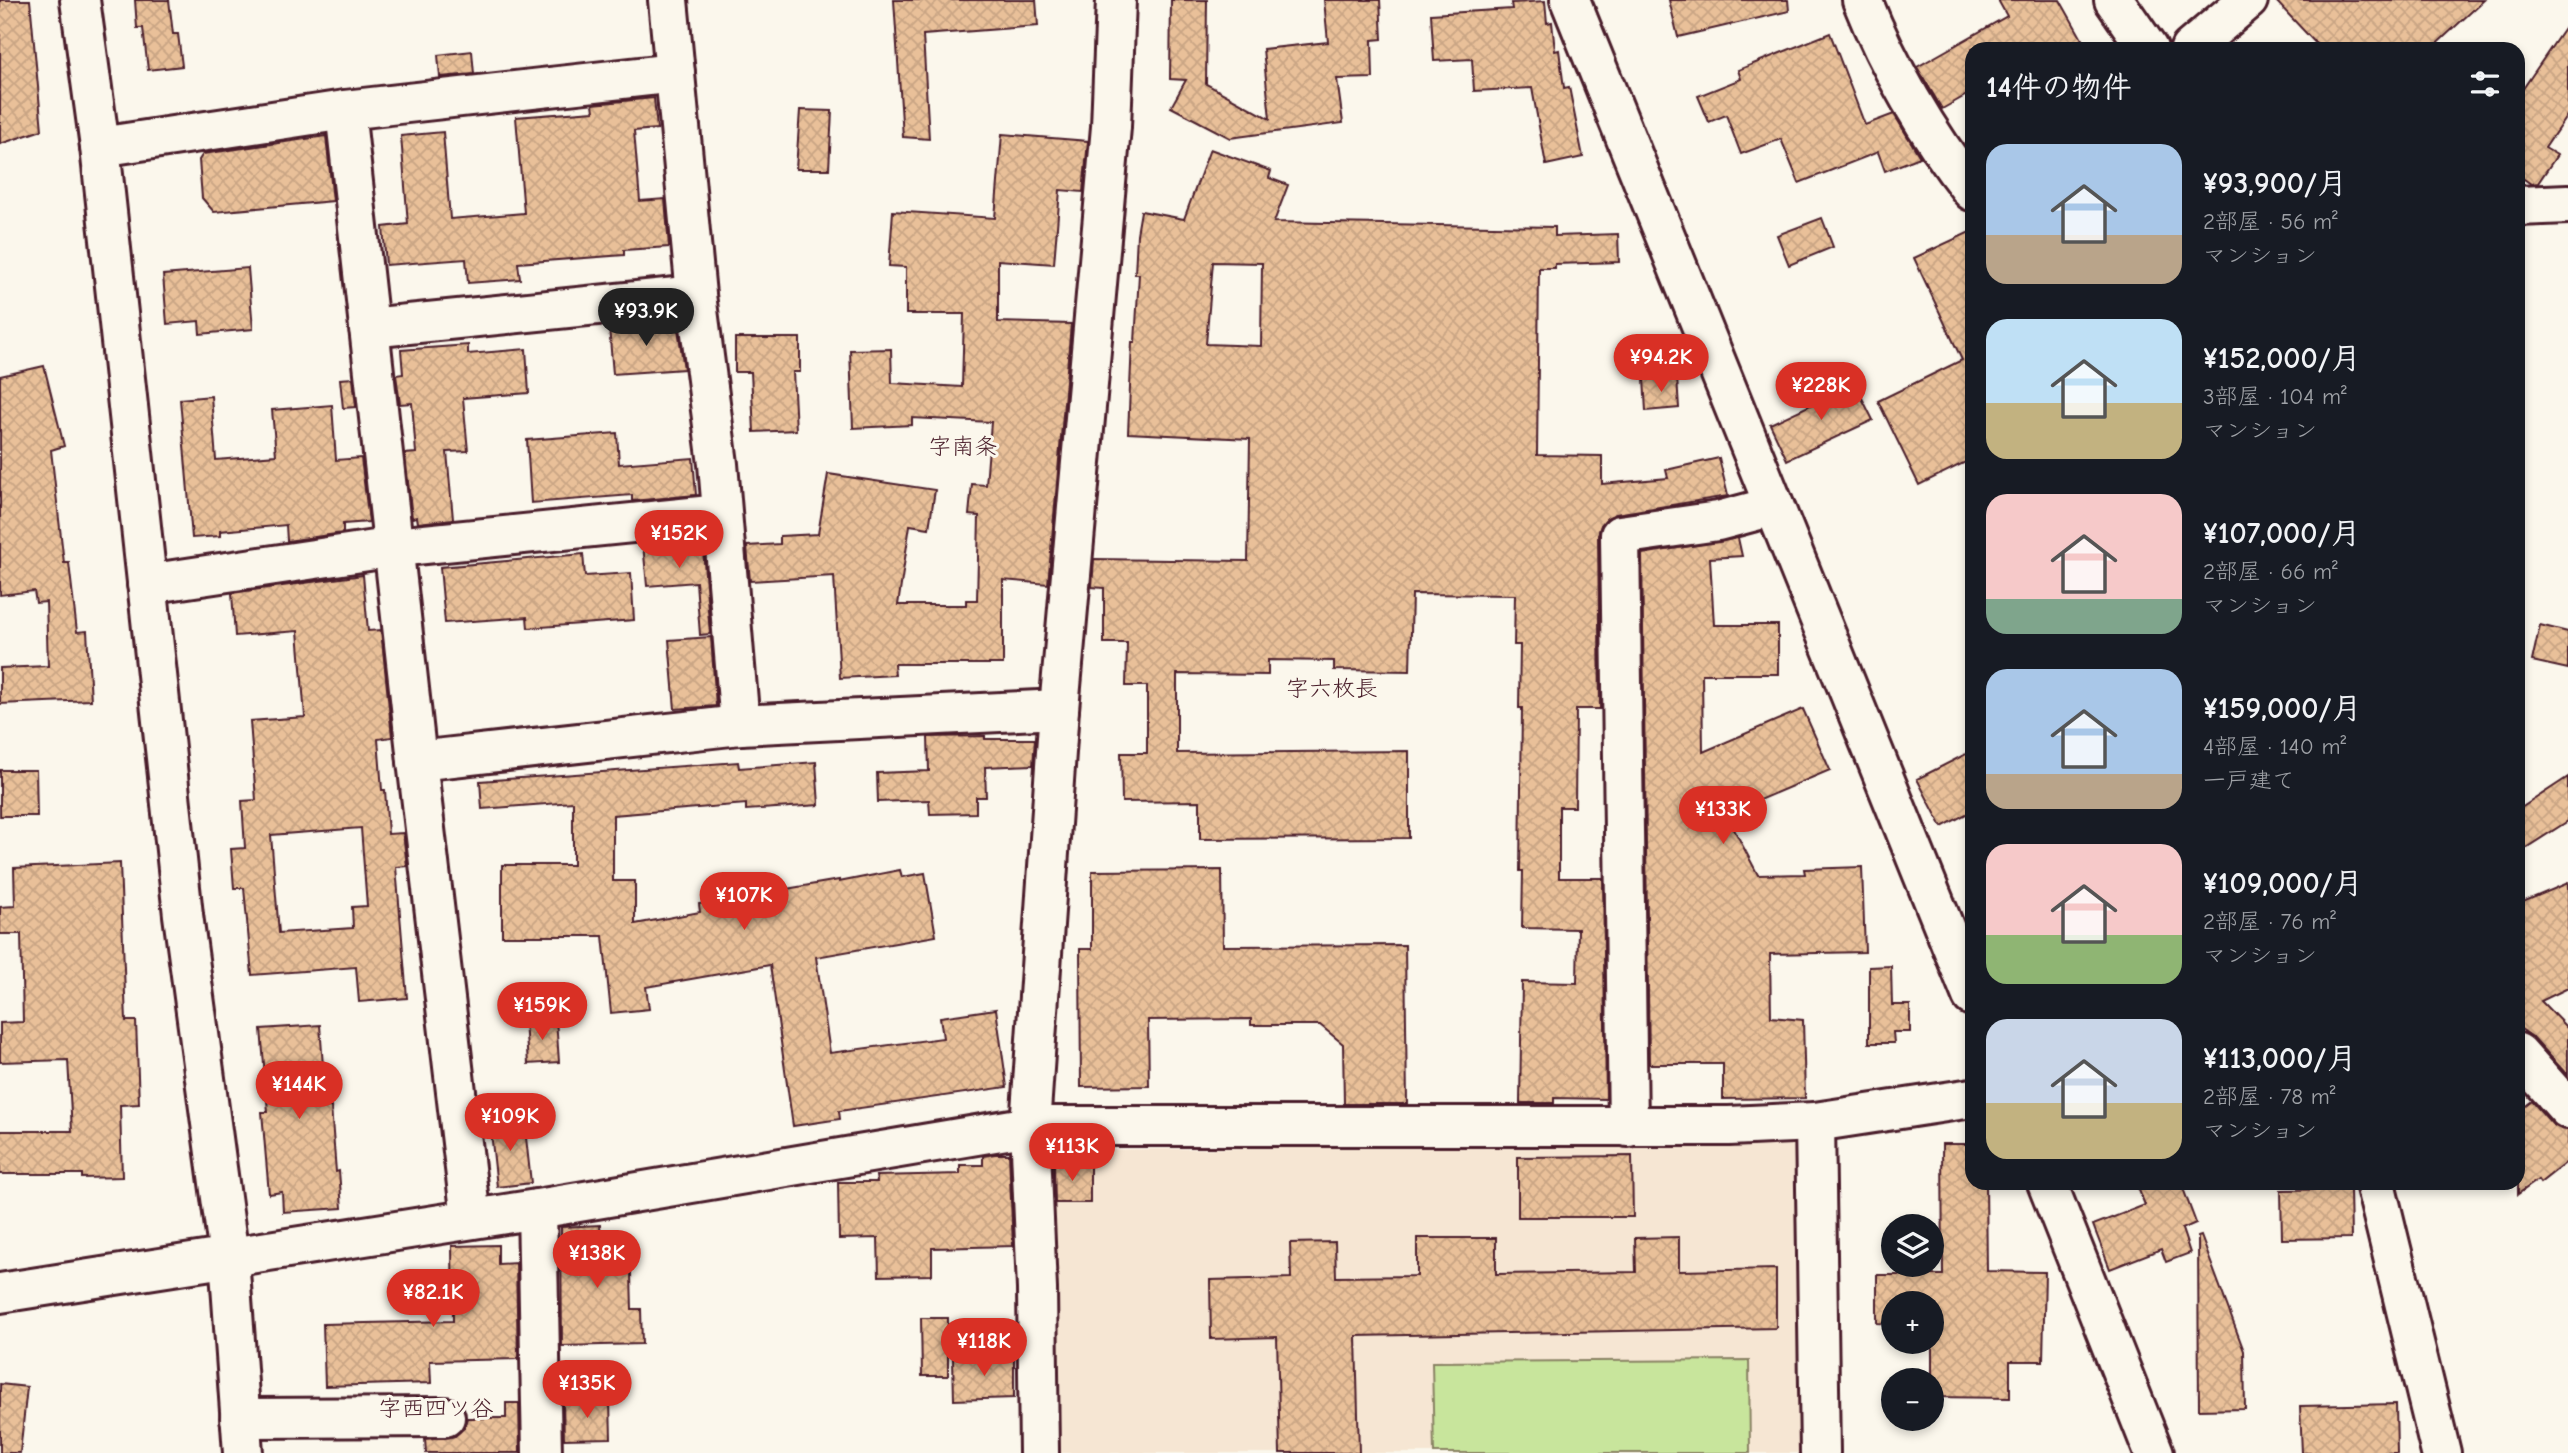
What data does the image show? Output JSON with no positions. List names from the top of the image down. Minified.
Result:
{"districts":["字南条","字六枚長","字西四ツ谷"],"page":{"heading":"14件の物件","list":[{"name":"¥93,900/月","note":"2部屋 · 56 m² · マンション"},{"name":"¥152,000/月","note":"3部屋 · 104 m² · マンション"},{"name":"¥107,000/月","note":"2部屋 · 66 m² · マンション"},{"name":"¥159,000/月","note":"4部屋 · 140 m² · 一戸建て"},{"name":"¥109,000/月","note":"2部屋 · 76 m² · マンション"},{"name":"¥113,000/月","note":"2部屋 · 78 m² · マンション"}],"price":["¥93.9K","¥94.2K","¥228K","¥152K","¥133K","¥107K","¥159K","¥144K","¥109K","¥113K","¥138K","¥82.1K","¥118K","¥135K"],"map_buttons":["+","−"]}}
